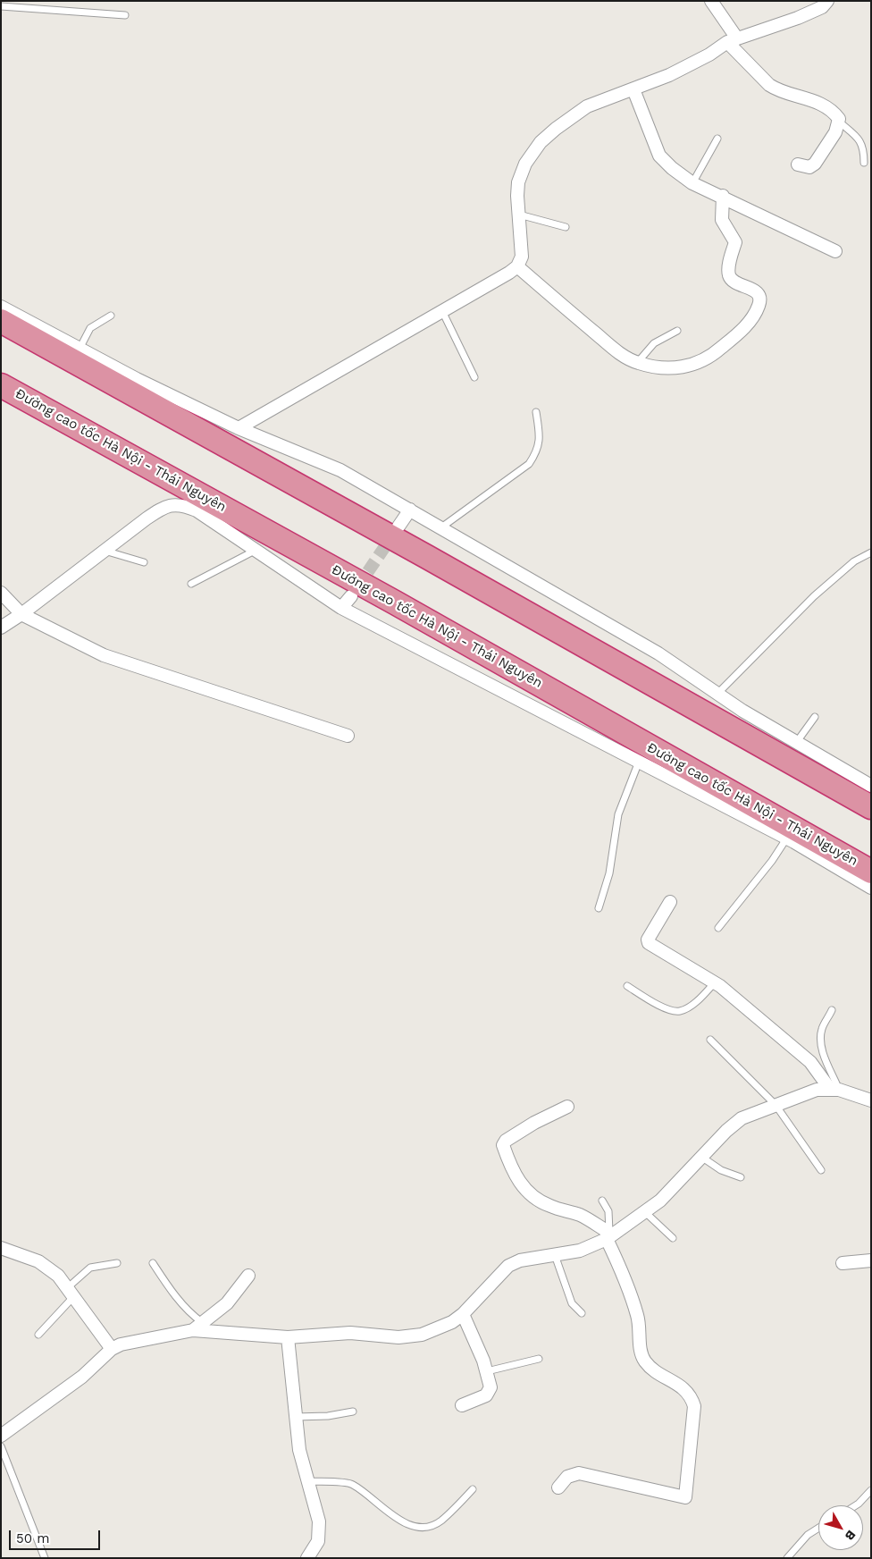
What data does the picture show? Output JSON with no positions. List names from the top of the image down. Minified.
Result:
{"streets":{"highway":["Đường cao tốc Hà Nội - Thái Nguyên"]},"scale_bar":"50 m","north":"bottom right"}
